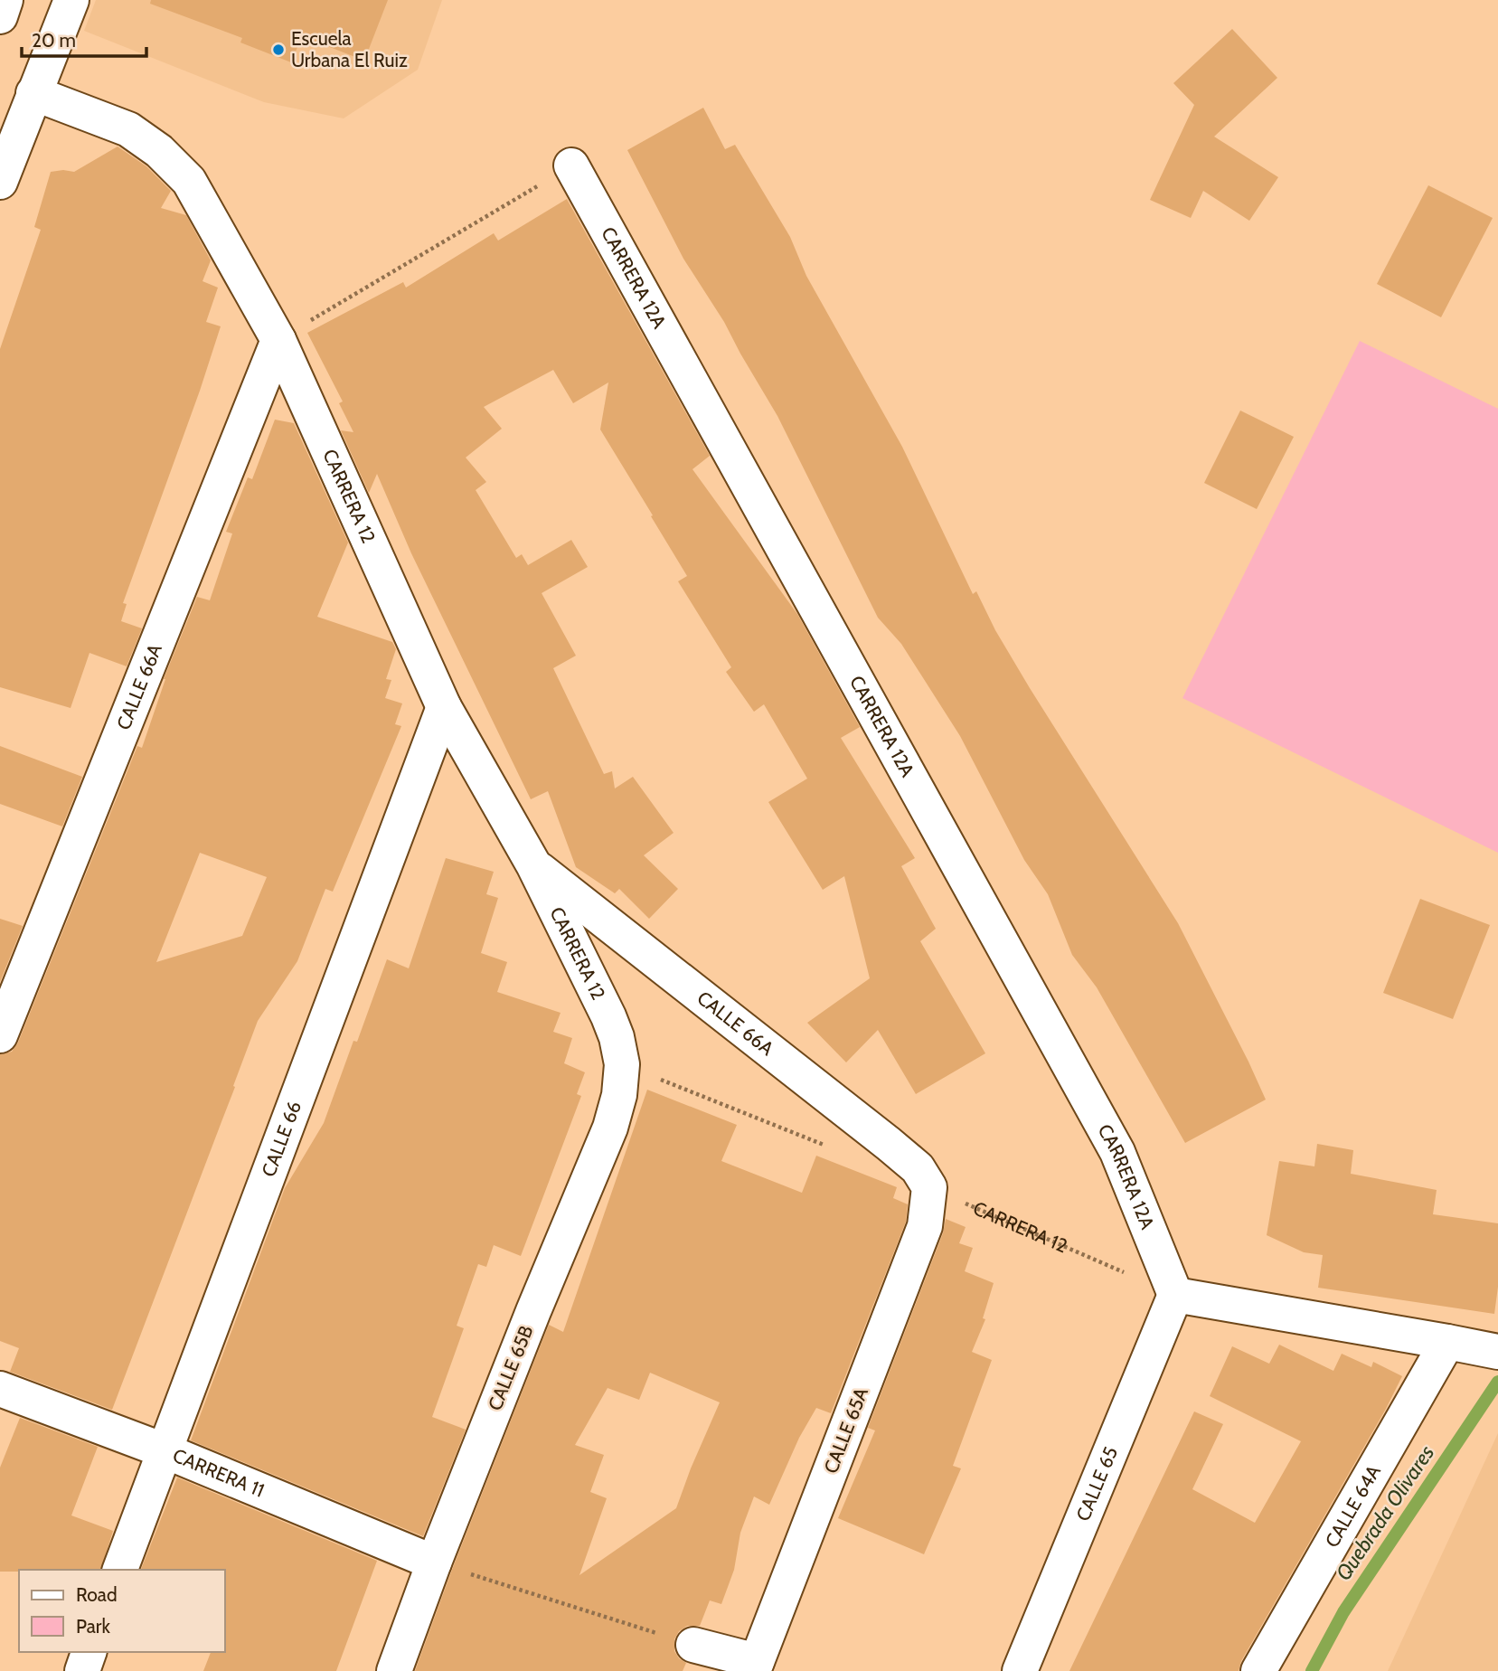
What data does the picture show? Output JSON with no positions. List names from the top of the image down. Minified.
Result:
{"streets":{"street":["CARRERA 12A","CARRERA 12","CALLE 66A","CALLE 66","CALLE 65B","CALLE 65A","CARRERA 11","CALLE 65","CALLE 64A"]},"crossings":[["CARRERA 12A","CARRERA 12"],["CARRERA 12A","CALLE 65"],["CARRERA 12","CALLE 66A"],["CARRERA 12","CALLE 66"],["CARRERA 12","CALLE 65B"],["CARRERA 12","CALLE 65A"],["CARRERA 12","CALLE 65"],["CALLE 66A","CALLE 65A"],["CALLE 66","CARRERA 11"],["CALLE 65B","CARRERA 11"]],"water":["Quebrada Olivares"],"places":["Escuela Urbana El Ruiz"],"legend":["Road","Park"],"scale_bar":"20 m"}
